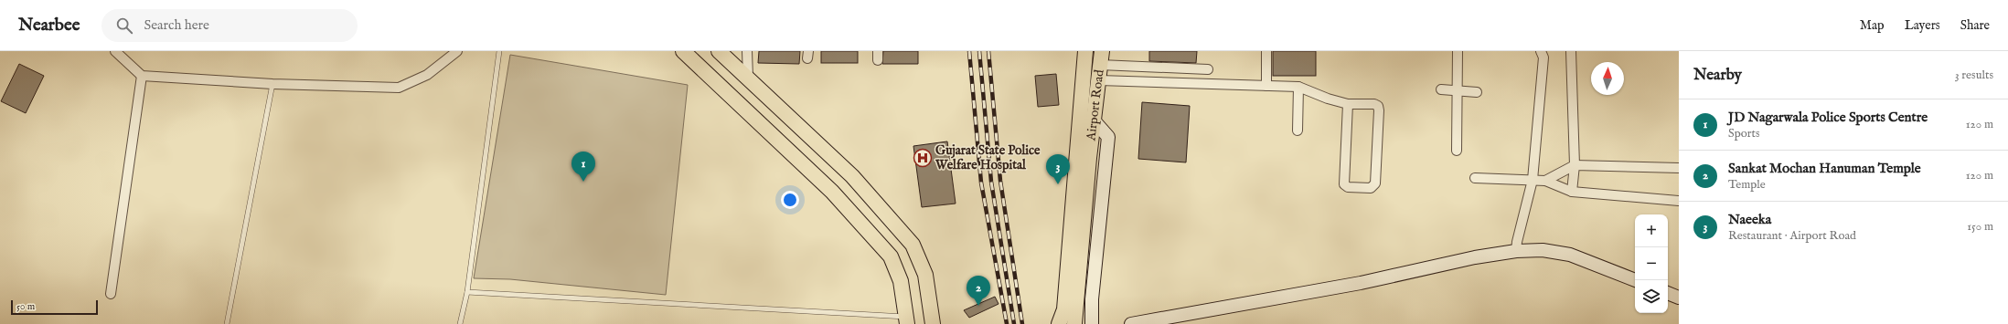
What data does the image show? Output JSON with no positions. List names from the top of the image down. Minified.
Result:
{"streets":{"main road":["Airport Road"]},"places":{"hospital":["Gujarat State Police Welfare Hospital"]},"scale_bar":"50 m","north":"top","page":{"header":"Nearbee","search":"Search here","nav":["Map","Layers","Share"],"heading":["Nearby","3 results"],"list":[{"mark":"1","name":"JD Nagarwala Police Sports Centre","note":"Sports","value":"120 m"},{"mark":"2","name":"Sankat Mochan Hanuman Temple","note":"Temple","value":"120 m"},{"mark":"3","name":"Naeeka","note":"Restaurant · Airport Road","value":"150 m"}],"pins":["1","3","2"],"map_buttons":["+","−"],"scale":"50 m"}}
